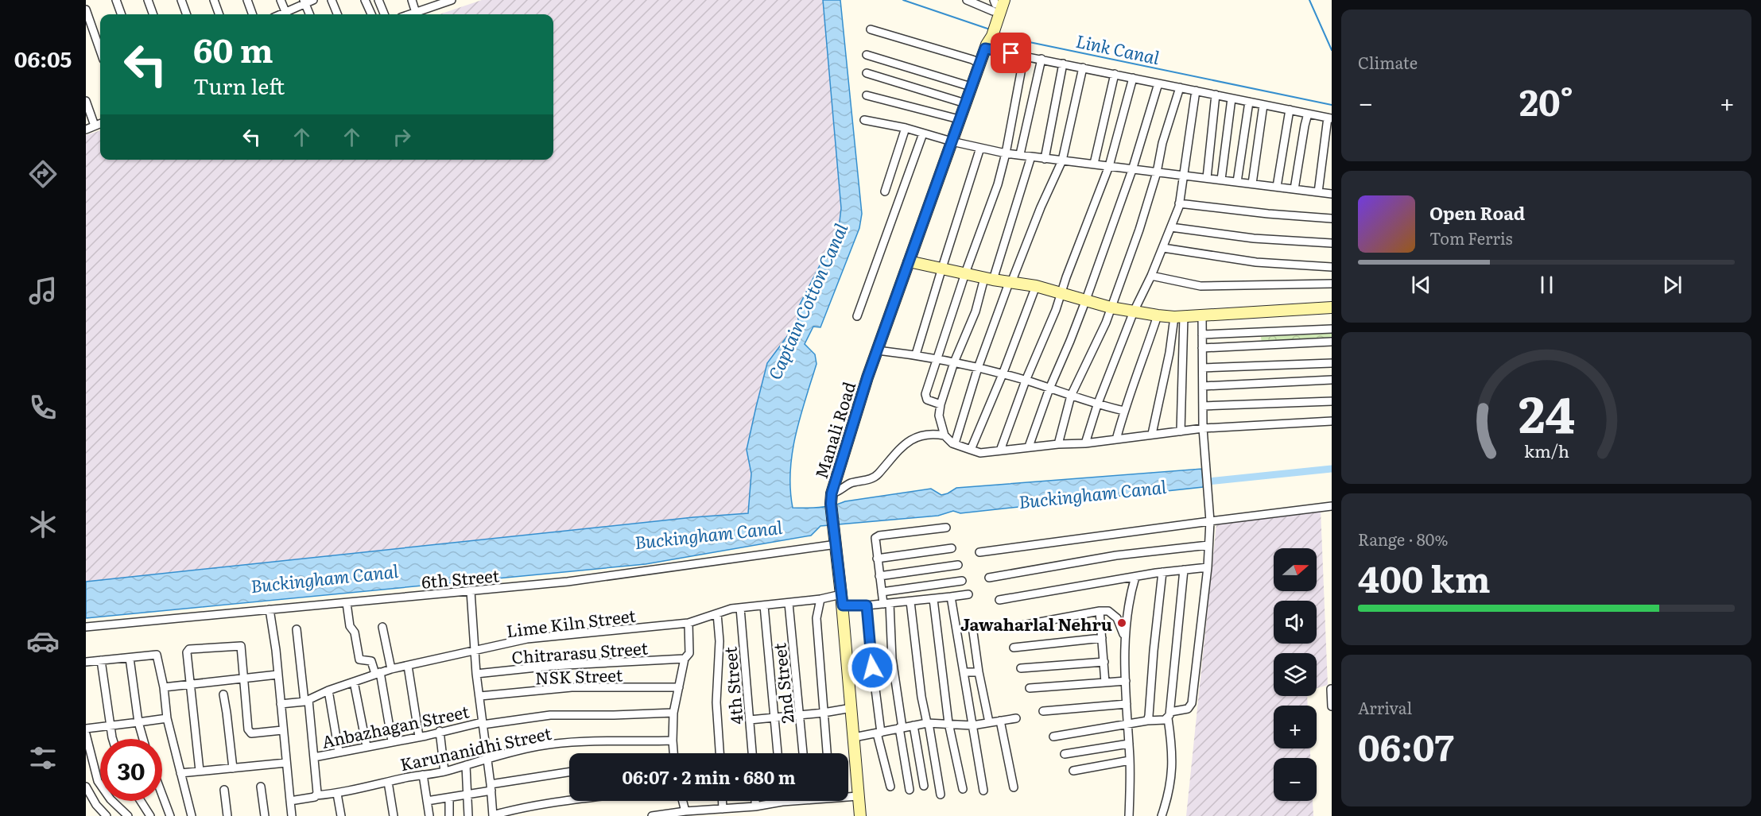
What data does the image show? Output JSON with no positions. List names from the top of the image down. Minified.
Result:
{"streets":{"main road":["Manali Road"],"street":["6th Street","Lime Kiln Street","Chitrarasu Street","NSK Street","2nd Street","4th Street","Anbazhagan Street","Karunanidhi Street"]},"crossings":[["Manali Road","6th Street"],["Manali Road","Lime Kiln Street"],["Lime Kiln Street","2nd Street"],["Lime Kiln Street","4th Street"]],"water":["Link Canal","Captain Cotton Canal","Buckingham Canal"],"places":["Jawaharlal Nehru"],"north":"right","page":{"tabs":"06:05","tile":["Climate",["Range · 80%","400 km"],["Arrival","06:07"]],"turn":["60 m","Turn left"],"heat":["−","20°","+"],"song":["Open Road","Tom Ferris"],"map_buttons":["+","−"],"limit":"30","trip":"06:07 · 2 min · 680 m","gauge":["24","km/h"]}}
